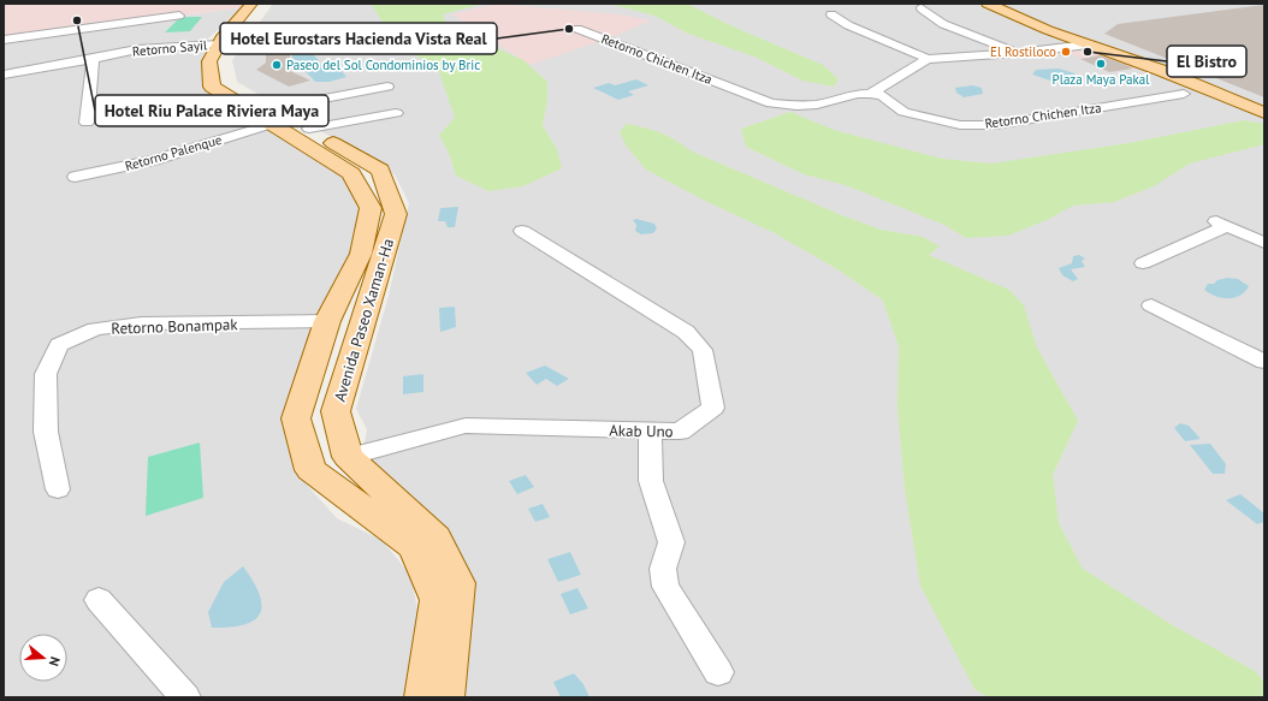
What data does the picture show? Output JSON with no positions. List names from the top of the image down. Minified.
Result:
{"streets":{"main road":["Avenida Paseo Xaman-Ha"],"street":["Retorno Sayil","Retorno Chichen Itza","Retorno Palenque","Retorno Bonampak","Akab Uno"]},"crossings":[["Retorno Sayil","Avenida Paseo Xaman-Ha"],["Retorno Palenque","Avenida Paseo Xaman-Ha"],["Avenida Paseo Xaman-Ha","Retorno Bonampak"],["Avenida Paseo Xaman-Ha","Akab Uno"]],"places":["Hotel Riu Palace Riviera Maya","Hotel Eurostars Hacienda Vista Real","El Rostiloco","El Bistro","Plaza Maya Pakal","Paseo del Sol Condominios by Bric"],"north":"right"}
